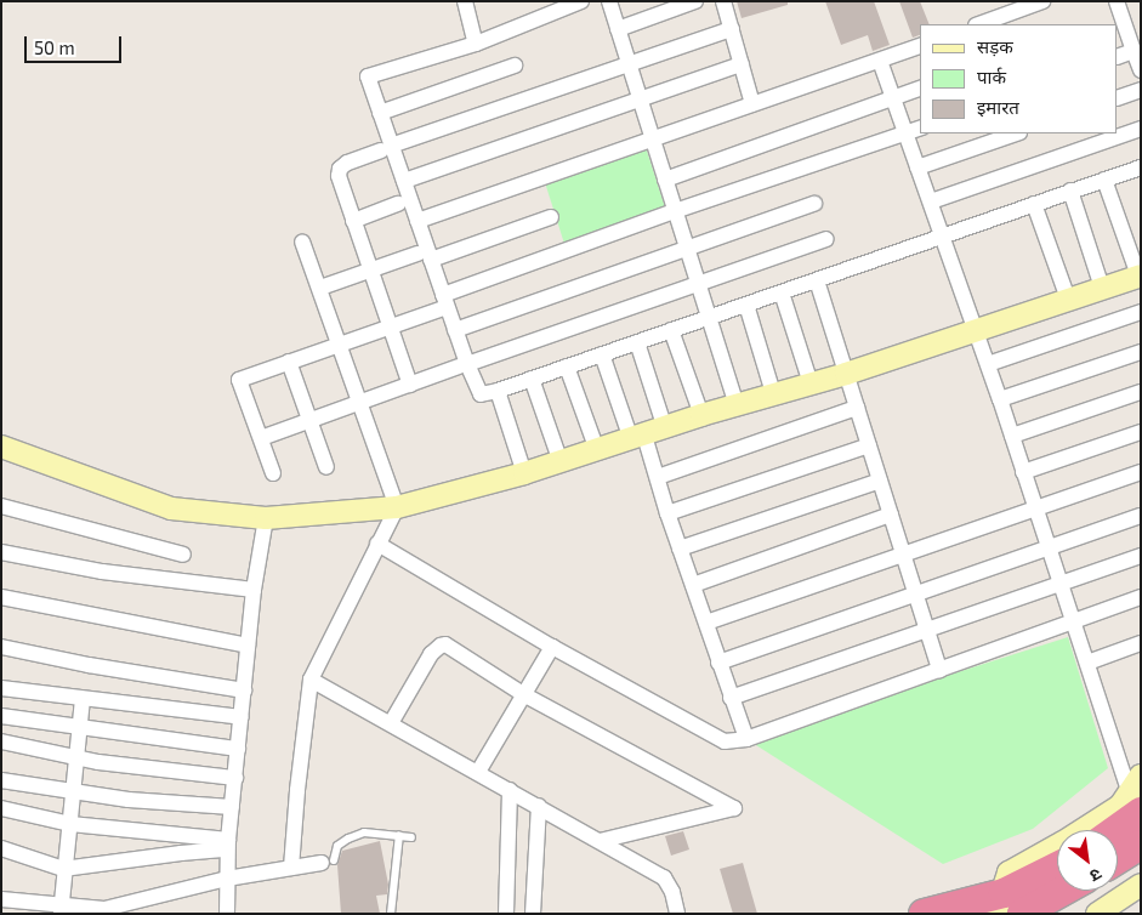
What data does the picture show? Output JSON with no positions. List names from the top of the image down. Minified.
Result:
{"legend":["सड़क","पार्क","इमारत"],"scale_bar":"50 m","north":"bottom right"}
